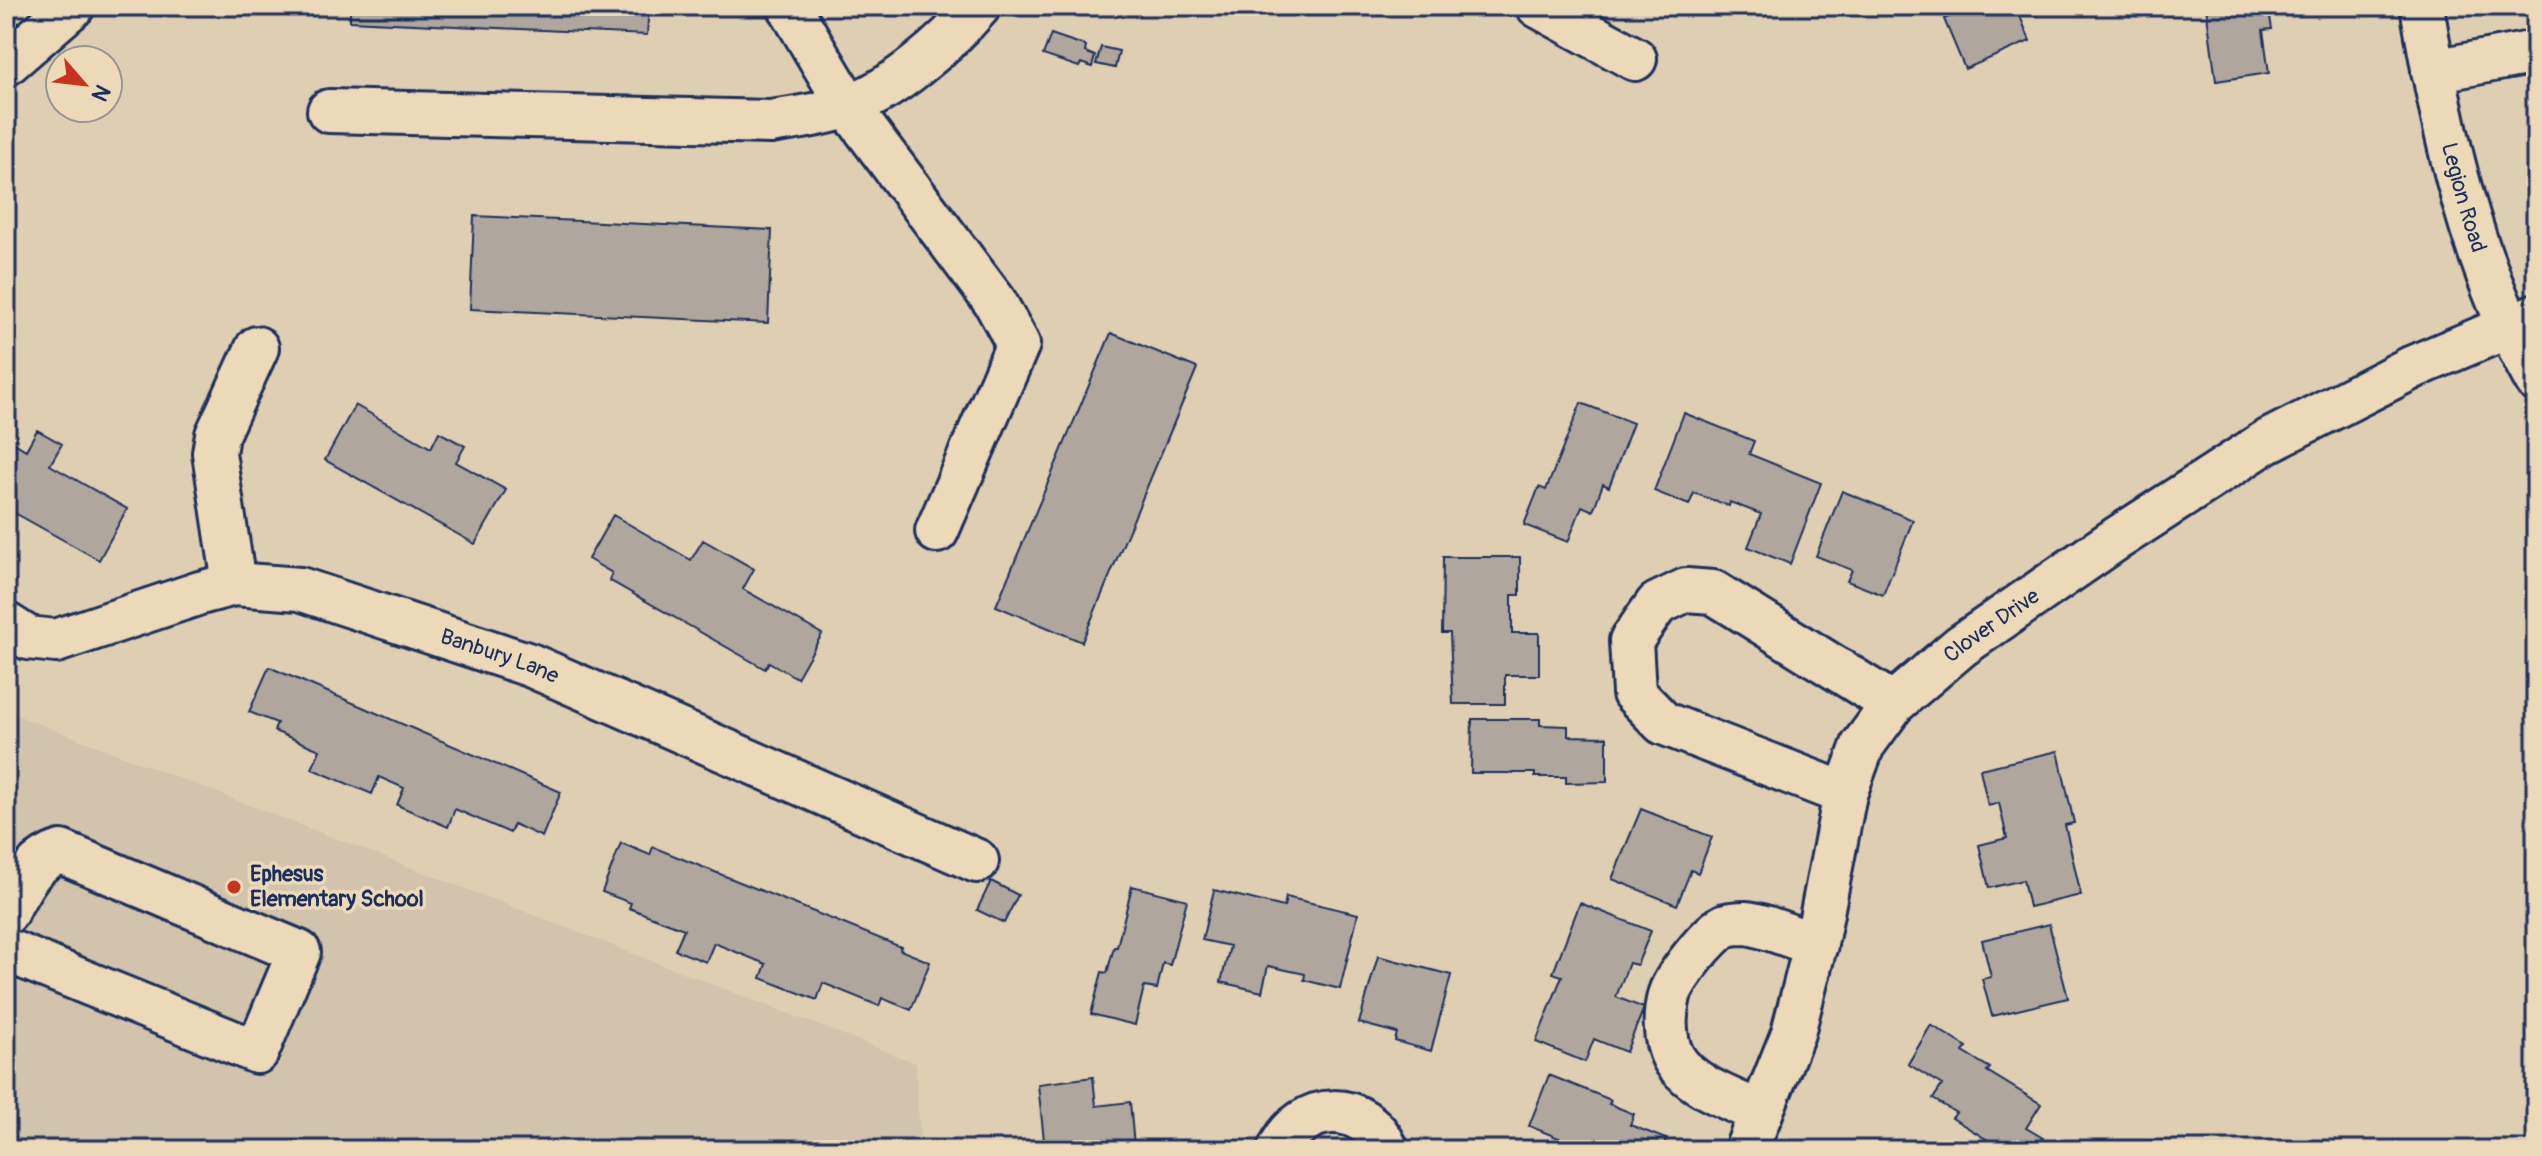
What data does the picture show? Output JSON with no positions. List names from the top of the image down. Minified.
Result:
{"streets":{"street":["Legion Road","Clover Drive","Banbury Lane"]},"crossings":[["Legion Road","Clover Drive"]],"places":["Ephesus Elementary School"],"north":"bottom right"}
